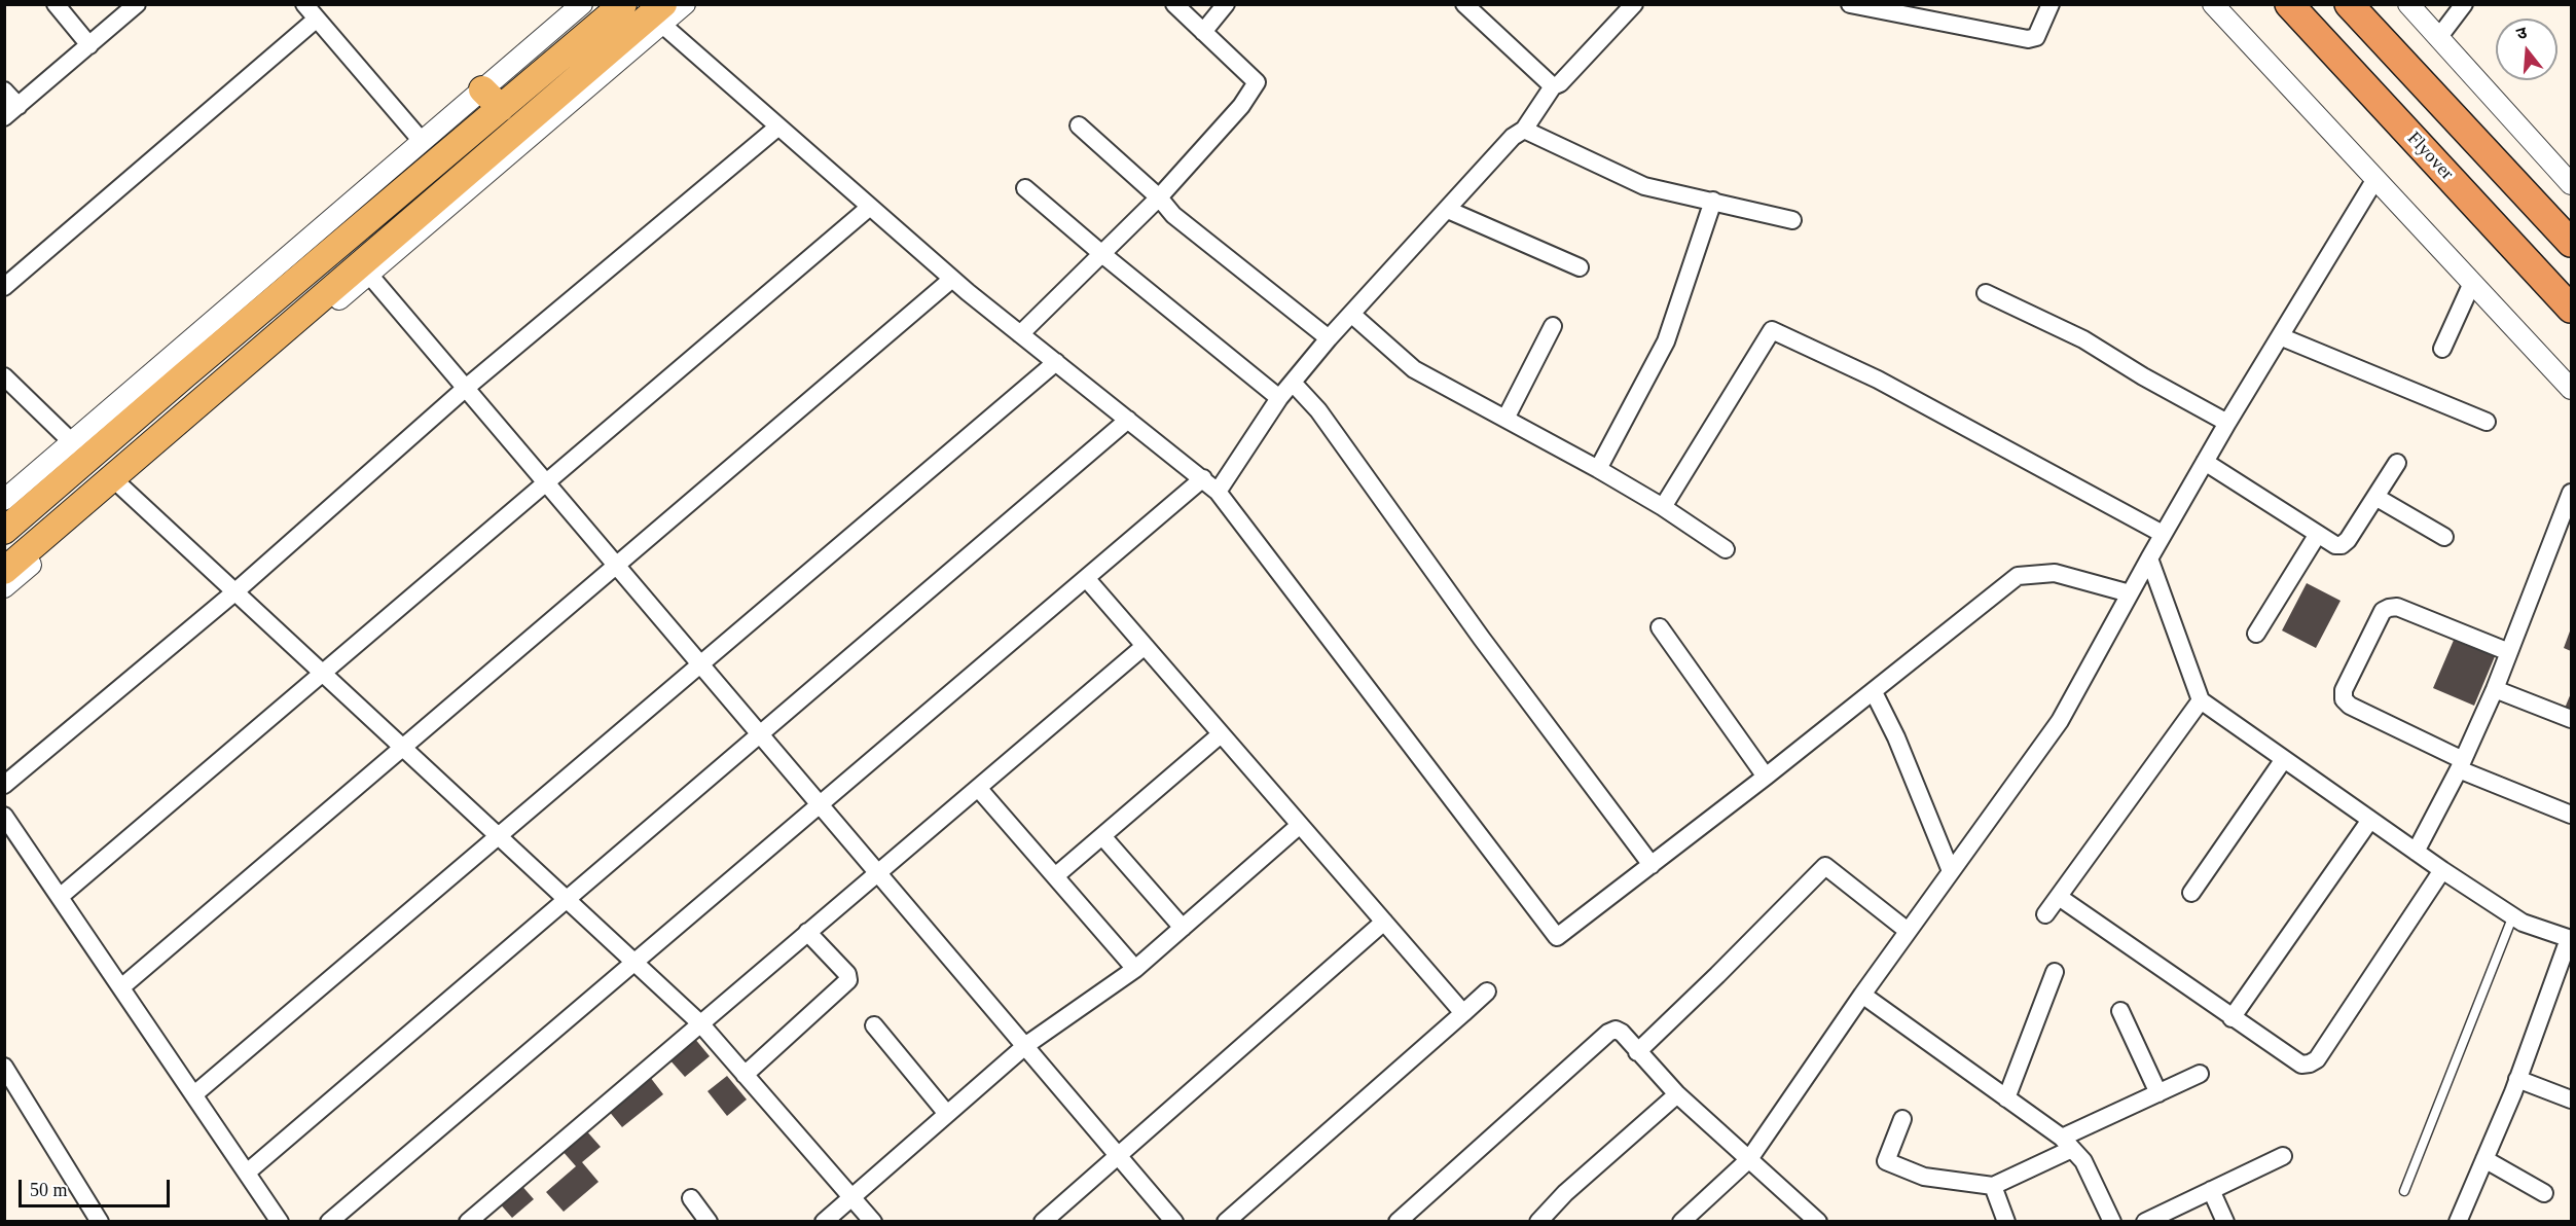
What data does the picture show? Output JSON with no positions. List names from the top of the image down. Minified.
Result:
{"streets":{"highway":["Flyover"]},"scale_bar":"50 m","north":"top"}
